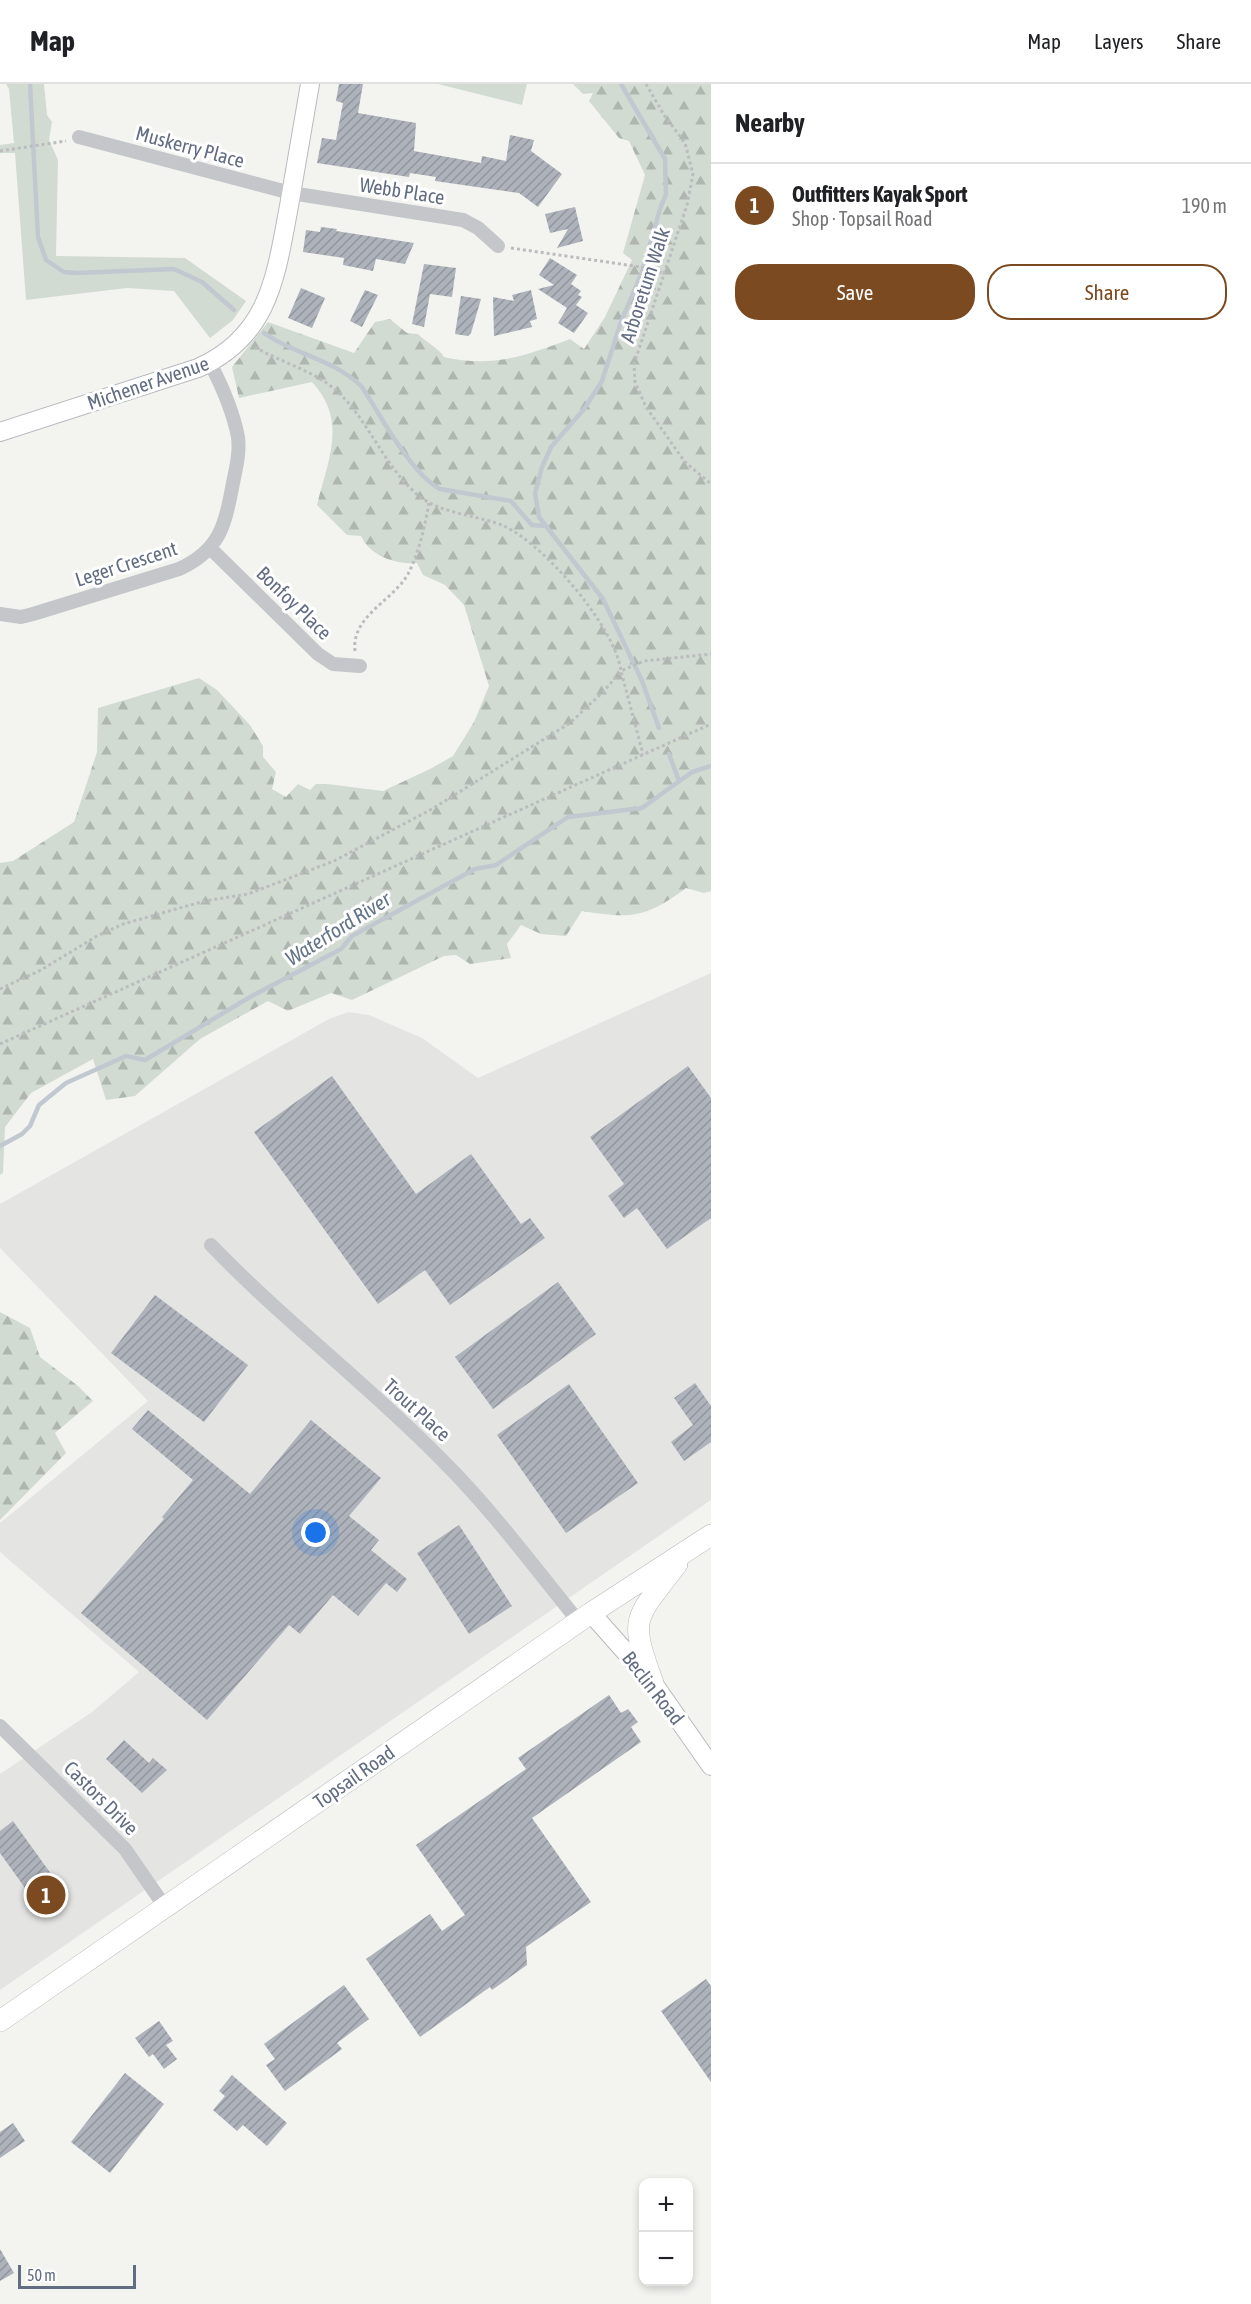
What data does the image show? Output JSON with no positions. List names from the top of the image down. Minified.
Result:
{"streets":{"main road":["Topsail Road"],"street":["Muskerry Place","Webb Place","Michener Avenue","Leger Crescent","Bonfoy Place","Trout Place","Beclin Road","Castors Drive"],"path":["Arboretum Walk"]},"crossings":[["Muskerry Place","Webb Place"],["Muskerry Place","Michener Avenue"],["Webb Place","Michener Avenue"],["Michener Avenue","Leger Crescent"],["Leger Crescent","Bonfoy Place"],["Trout Place","Beclin Road"],["Trout Place","Topsail Road"],["Beclin Road","Topsail Road"],["Topsail Road","Castors Drive"]],"water":["Waterford River"],"scale_bar":"50 m","page":{"header":"Map","nav":["Map","Layers","Share"],"heading":"Nearby","list":[{"mark":"1","name":"Outfitters Kayak Sport","note":"Shop · Topsail Road","value":"190 m"}],"buttons":["Save","Share"],"pins":"1","map_buttons":["+","−"],"scale":"50 m"}}
